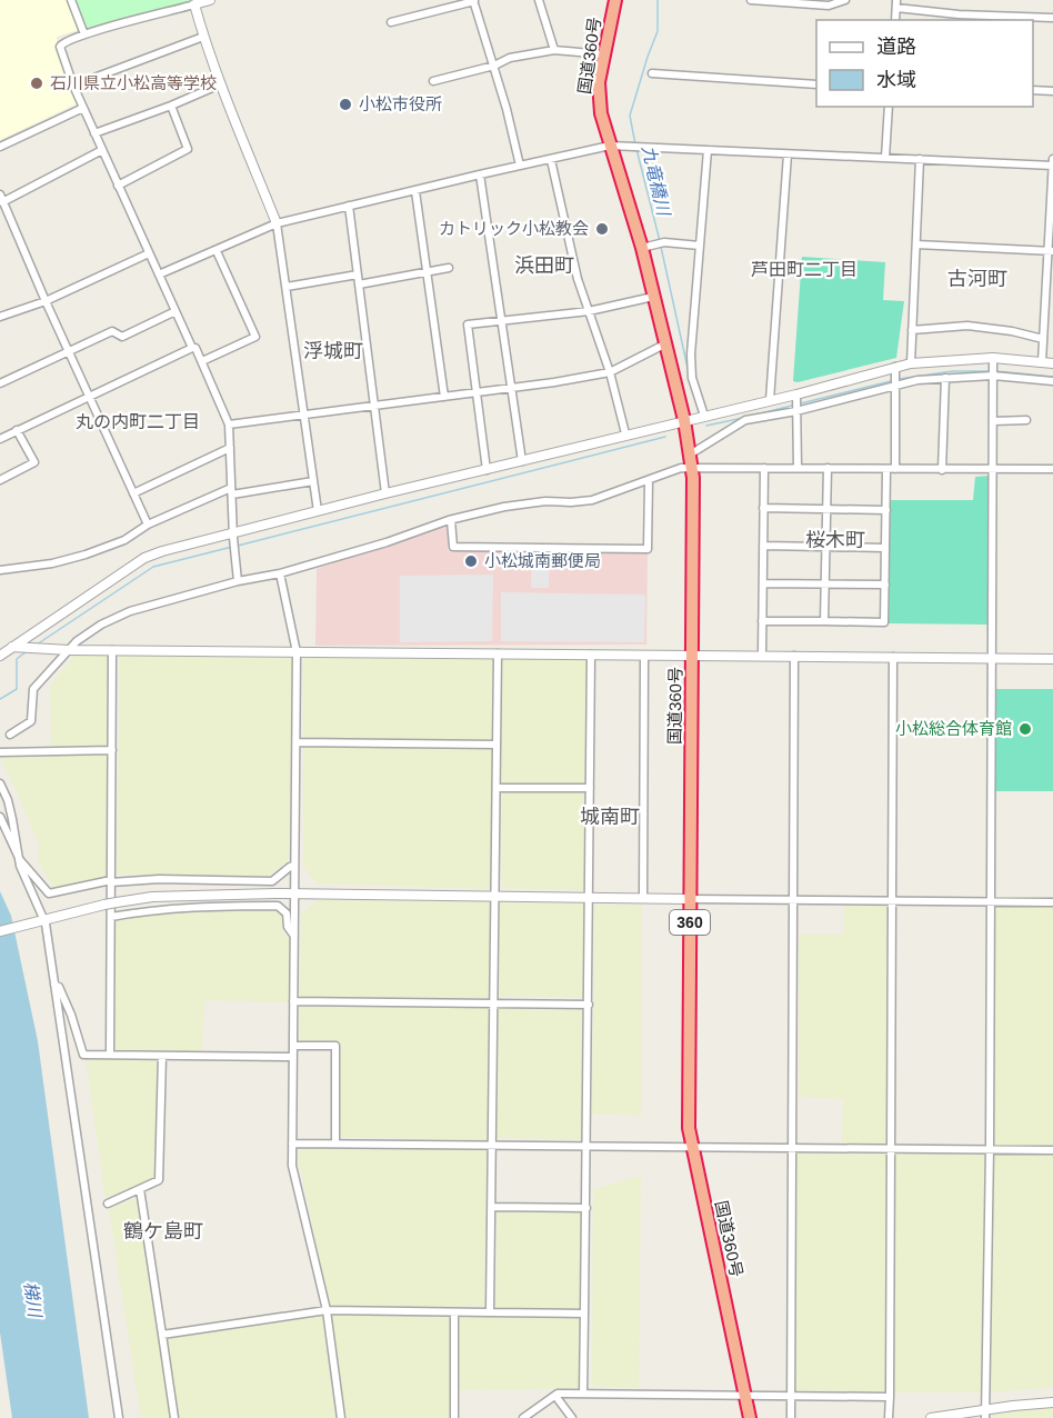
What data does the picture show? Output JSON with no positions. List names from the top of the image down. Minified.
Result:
{"streets":{"highway":["国道360号","360"]},"districts":["浜田町","芦田町二丁目","古河町","浮城町","丸の内町二丁目","桜木町","城南町","鶴ケ島町"],"water":["九竜橋川","梯川"],"places":["石川県立小松高等学校","小松市役所","カトリック小松教会","小松城南郵便局","小松総合体育館"],"legend":["道路","水域"]}
